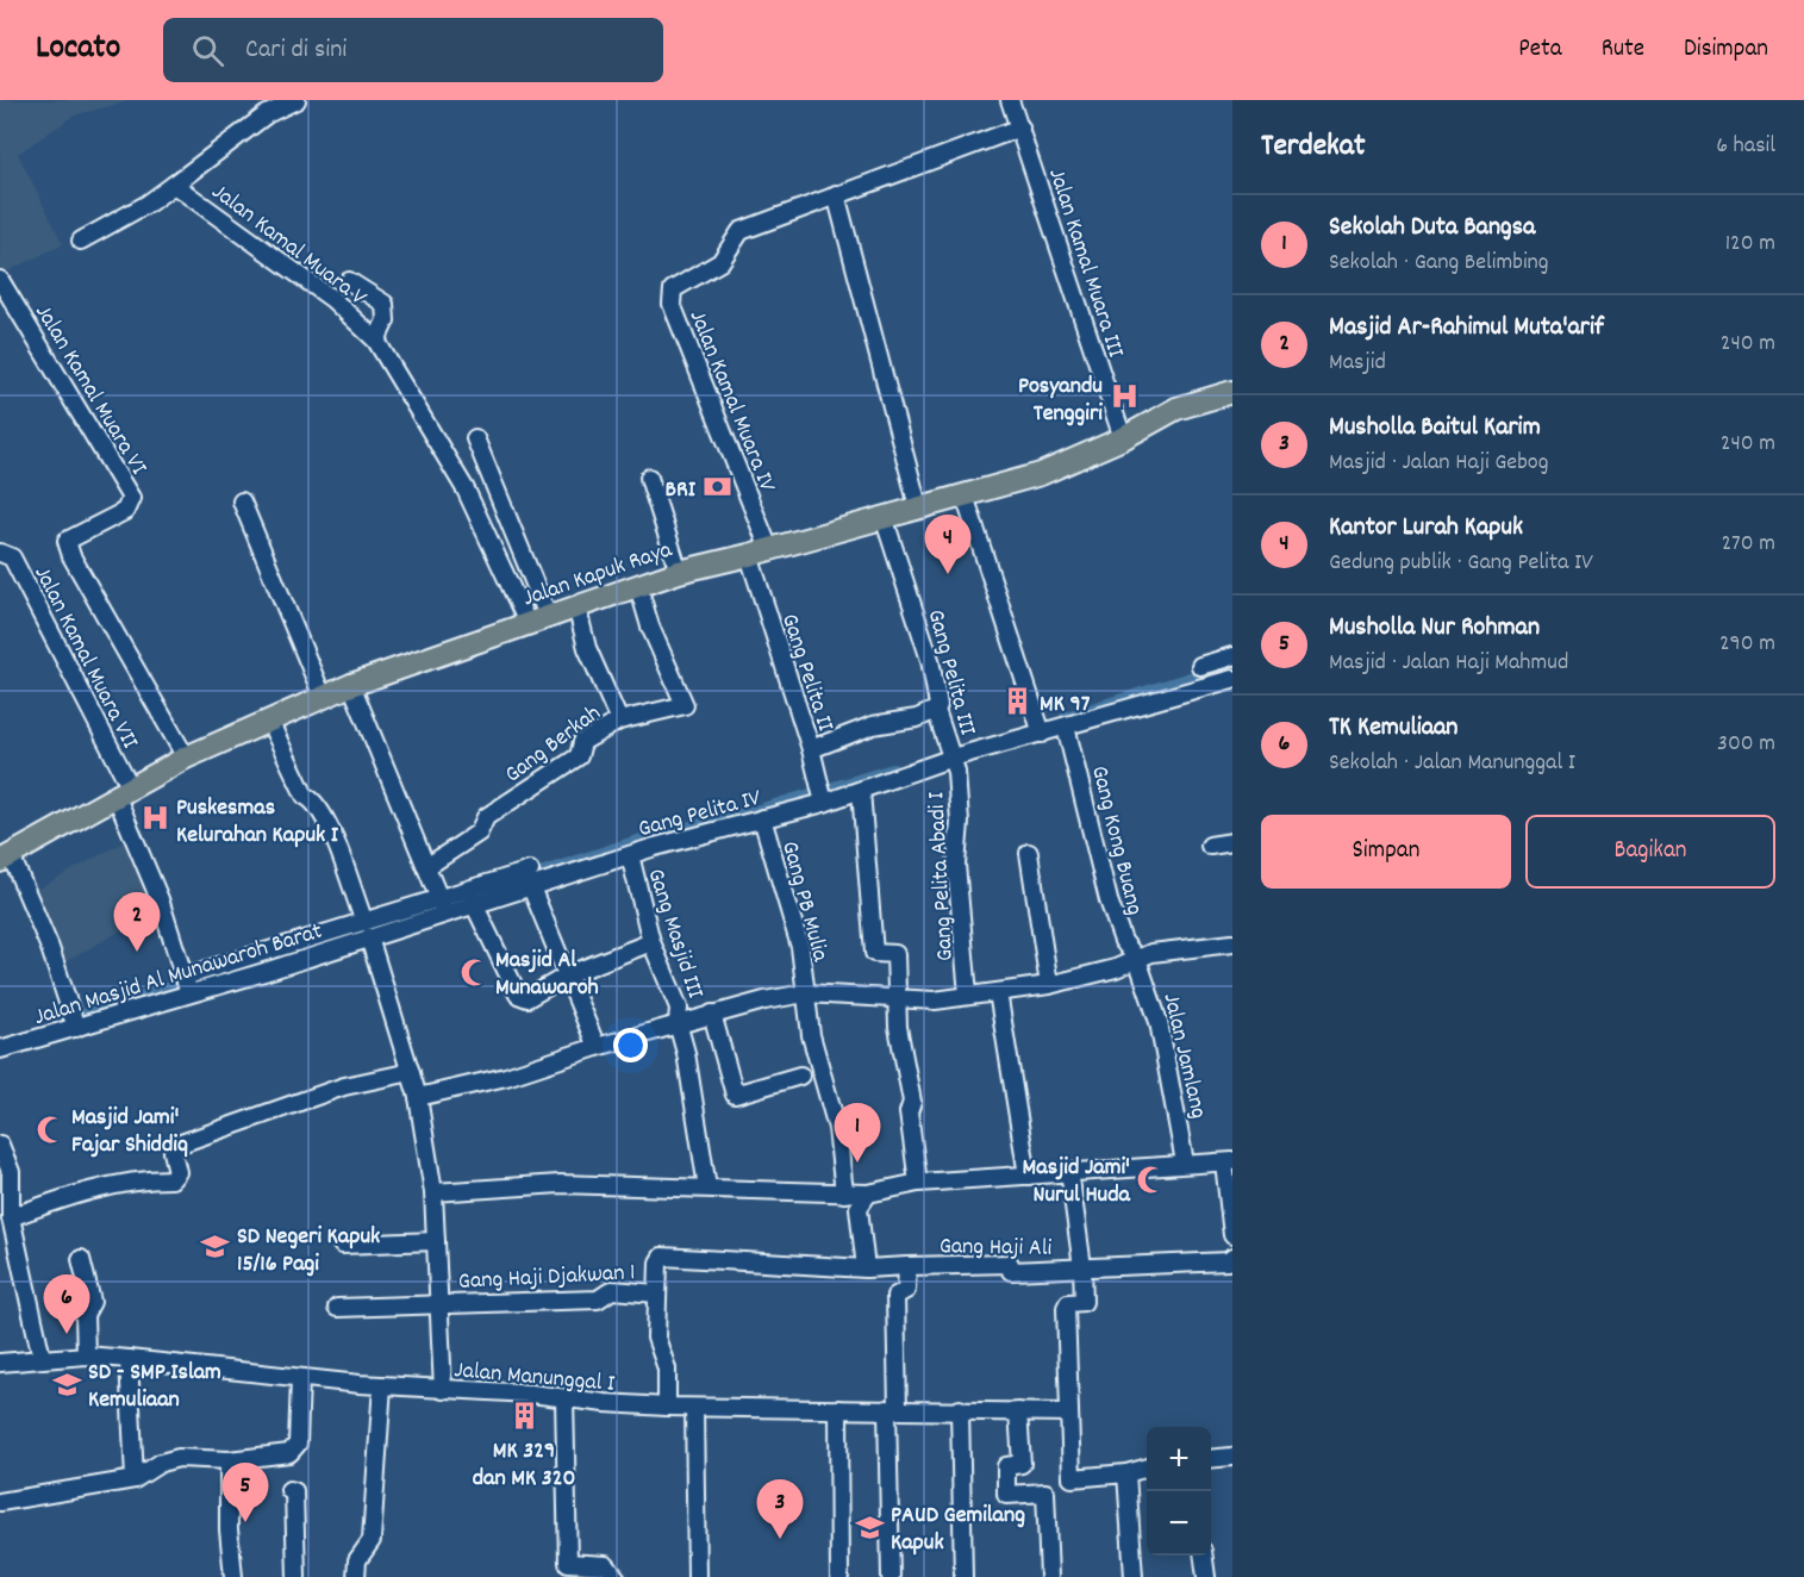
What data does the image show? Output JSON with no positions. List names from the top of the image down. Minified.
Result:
{"streets":{"main road":["Jalan Kapuk Raya"],"street":["Jalan Kamal Muara V","Jalan Kamal Muara III","Jalan Kamal Muara VI","Jalan Kamal Muara IV","Jalan Kamal Muara VII","Gang Pelita II","Gang Pelita III","Gang Berkah","Gang Pelita IV","Gang Kong Buang","Gang Pelita Abadi I","Gang PB Mulia","Gang Masjid III","Jalan Masjid Al Munawaroh Barat","Jalan Jamlang","Gang Haji Ali","Gang Haji Djakwan 1","Jalan Manunggal I"]},"crossings":[["Jalan Kamal Muara V","Jalan Kapuk Raya"],["Jalan Kamal Muara III","Jalan Kapuk Raya"],["Jalan Kamal Muara VI","Jalan Kapuk Raya"],["Jalan Kamal Muara IV","Jalan Kapuk Raya"],["Jalan Kamal Muara IV","Gang Pelita II"],["Jalan Kapuk Raya","Jalan Kamal Muara VII"],["Jalan Kapuk Raya","Gang Pelita II"],["Jalan Kapuk Raya","Gang Pelita III"],["Jalan Kapuk Raya","Gang Berkah"],["Jalan Kamal Muara VII","Jalan Masjid Al Munawaroh Barat"],["Gang Pelita II","Gang Pelita IV"],["Gang Pelita III","Gang Pelita IV"],["Gang Pelita III","Gang Pelita Abadi I"],["Gang Pelita IV","Gang Kong Buang"],["Gang Pelita IV","Gang Pelita Abadi I"],["Gang Pelita IV","Gang PB Mulia"],["Gang Pelita IV","Gang Masjid III"],["Gang Pelita IV","Jalan Masjid Al Munawaroh Barat"],["Gang Kong Buang","Jalan Jamlang"],["Gang Haji Ali","Gang Haji Djakwan 1"]],"places":{"hospital":["Posyandu Tenggiri","Puskesmas Kelurahan Kapuk I"],"bank":["BRI"],"building":["MK 97","MK 329 dan MK 320"],"mosque":["Masjid Al Munawaroh","Masjid Jami' Fajar Shiddiq","Masjid Jami' Nurul Huda"],"school or university":["SD Negeri Kapuk 15/16 Pagi","SD - SMP Islam Kemuliaan","PAUD Gemilang Kapuk"]},"page":{"header":"Locato","search":"Cari di sini","nav":["Peta","Rute","Disimpan"],"heading":["Terdekat","6 hasil"],"list":[{"mark":"1","name":"Sekolah Duta Bangsa","note":"Sekolah · Gang Belimbing","value":"120 m"},{"mark":"2","name":"Masjid Ar-Rahimul Muta'arif","note":"Masjid","value":"240 m"},{"mark":"3","name":"Musholla Baitul Karim","note":"Masjid · Jalan Haji Gebog","value":"240 m"},{"mark":"4","name":"Kantor Lurah Kapuk","note":"Gedung publik · Gang Pelita IV","value":"270 m"},{"mark":"5","name":"Musholla Nur Rohman","note":"Masjid · Jalan Haji Mahmud","value":"290 m"},{"mark":"6","name":"TK Kemuliaan","note":"Sekolah · Jalan Manunggal I","value":"300 m"}],"pins":["4","2","1","6","5","3"],"buttons":["Simpan","Bagikan"],"map_buttons":["+","−"]}}
